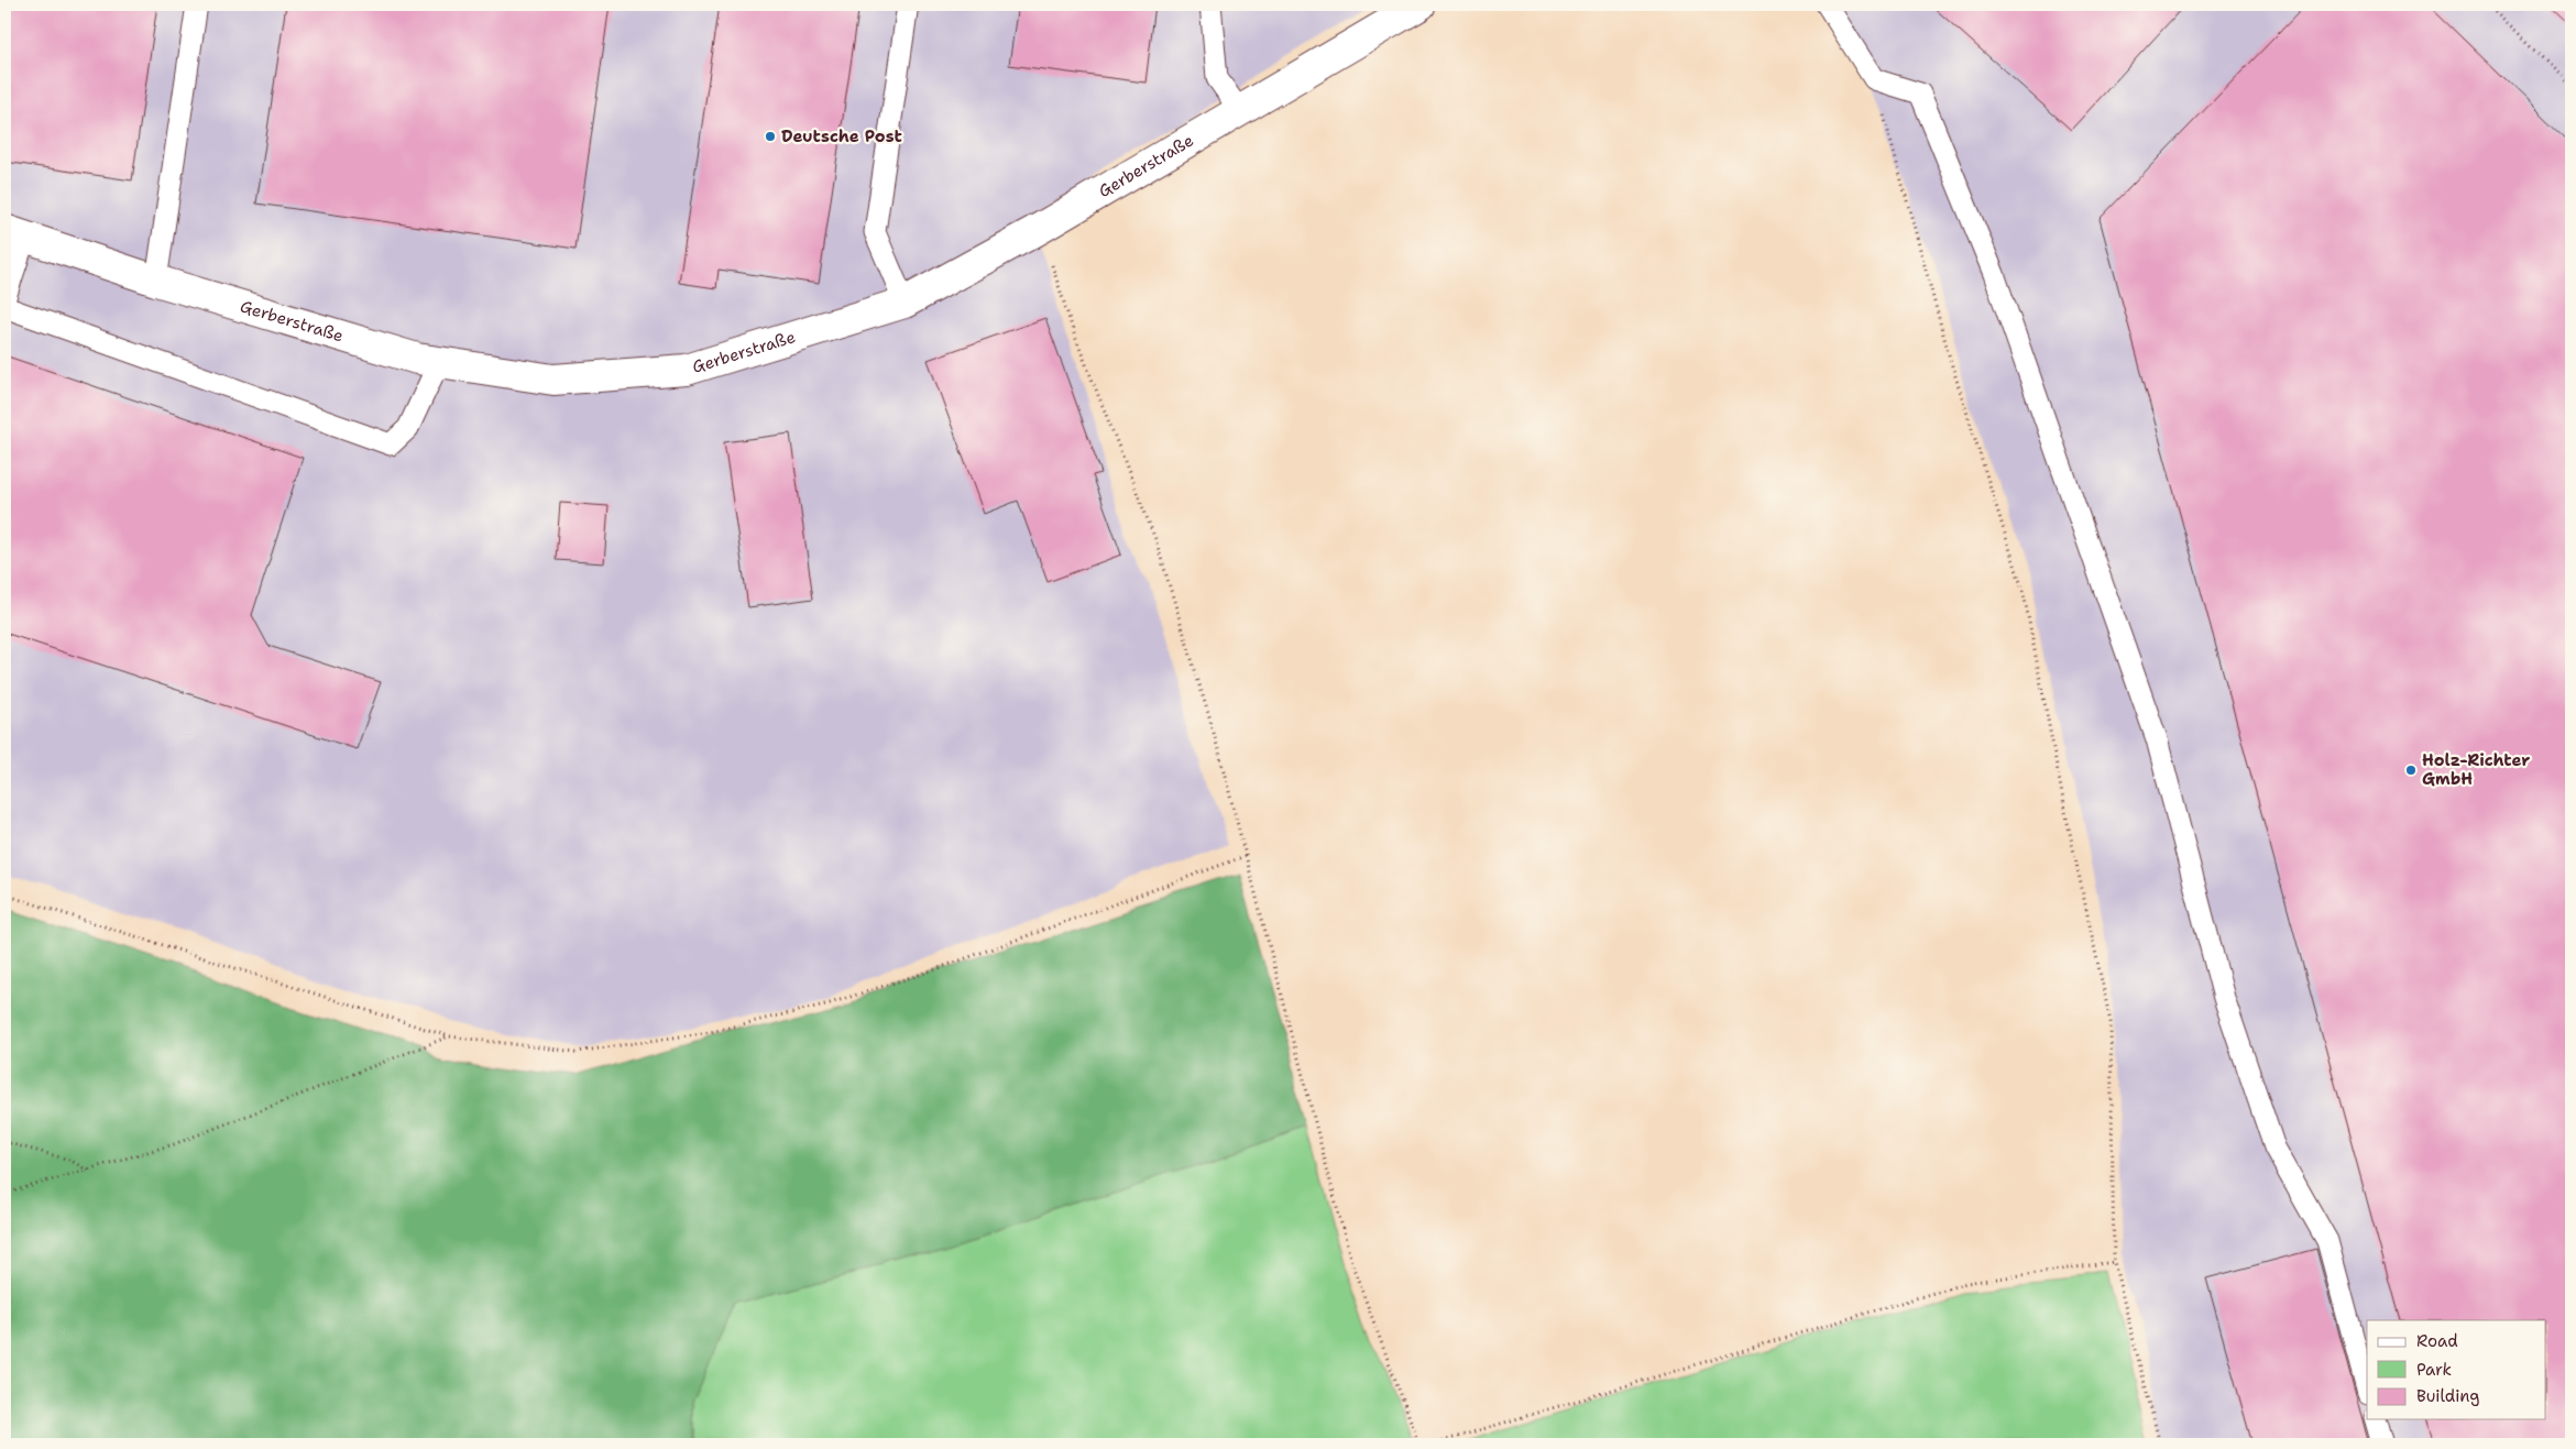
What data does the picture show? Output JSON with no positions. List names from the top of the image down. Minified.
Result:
{"streets":{"street":["Gerberstraße"]},"places":["Deutsche Post","Holz-Richter GmbH"],"legend":["Road","Park","Building"]}
